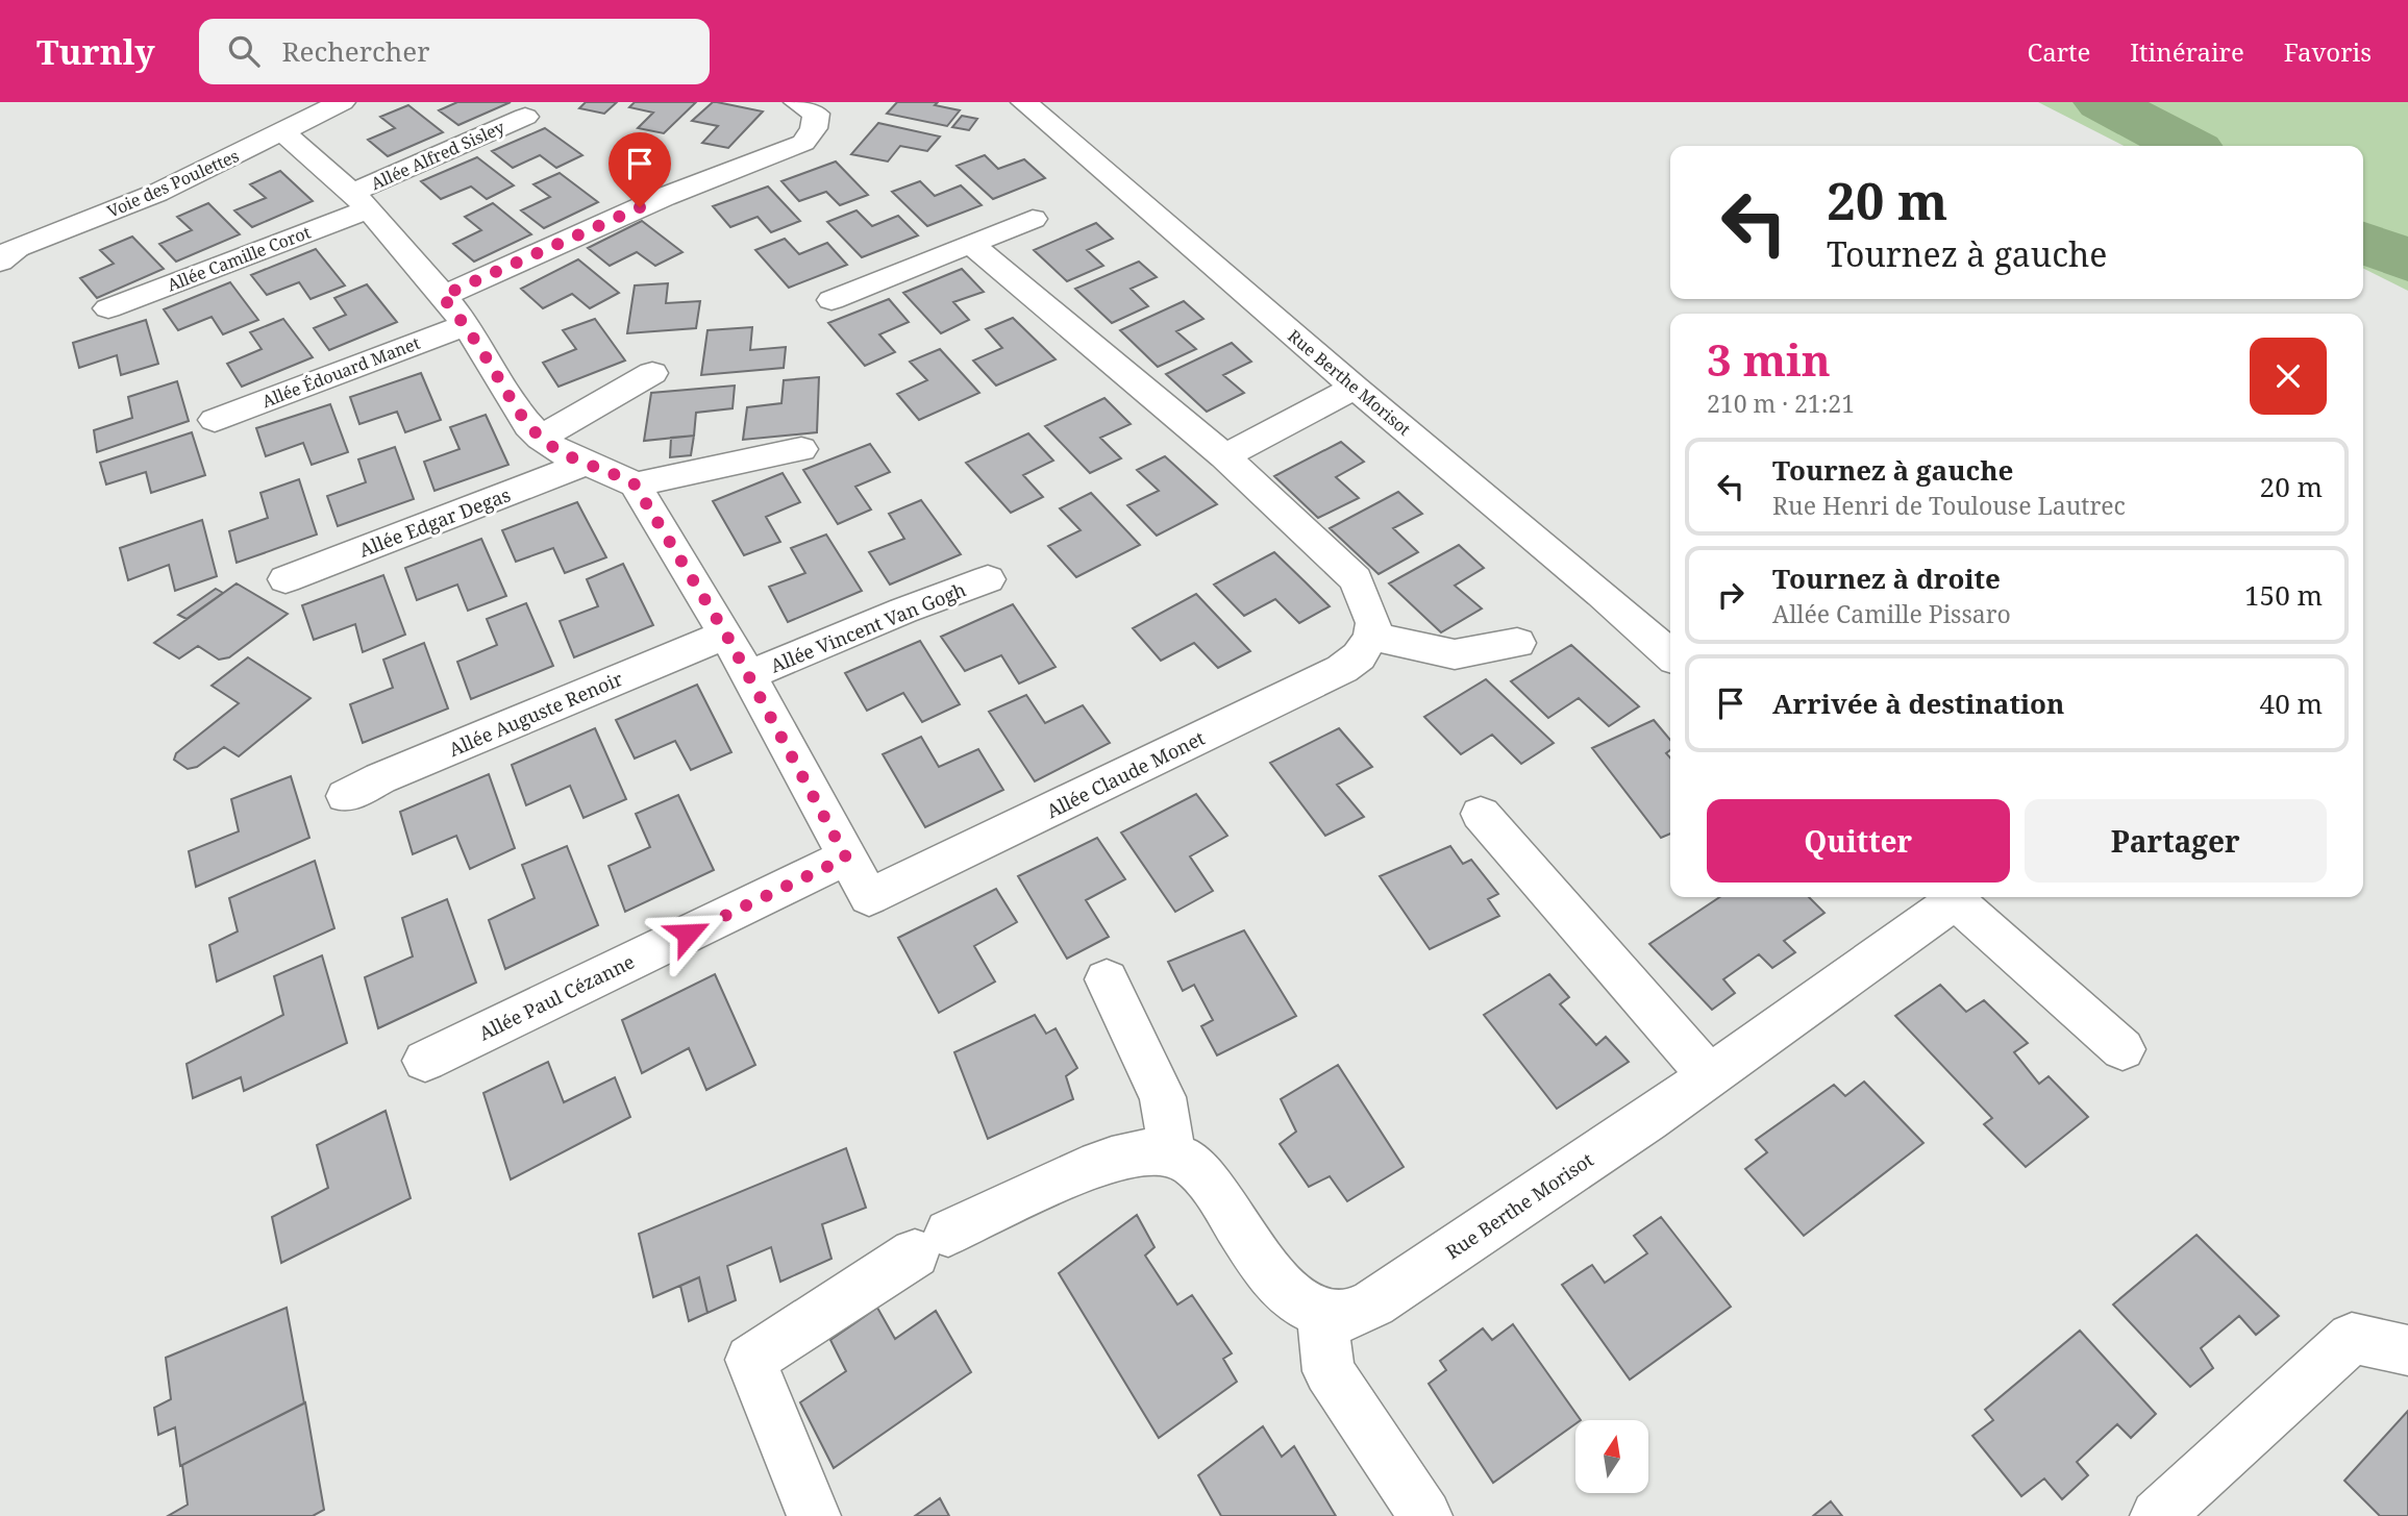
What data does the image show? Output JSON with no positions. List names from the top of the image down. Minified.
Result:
{"streets":{"street":["Allée Alfred Sisley","Voie des Poulettes","Allée Camille Corot","Allée Édouard Manet","Rue Berthe Morisot","Allée Edgar Degas","Allée Vincent Van Gogh","Allée Auguste Renoir","Allée Claude Monet","Allée Paul Cézanne"]},"crossings":[["Allée Alfred Sisley","Allée Camille Corot"],["Allée Claude Monet","Allée Paul Cézanne"]],"north":"top","page":{"header":"Turnly","search":"Rechercher","nav":["Carte","Itinéraire","Favoris"],"turn":["20 m","Tournez à gauche"],"heading":["3 min","210 m · 21:21"],"list":[{"name":"Tournez à gauche","note":"Rue Henri de Toulouse Lautrec","value":"20 m"},{"name":"Tournez à droite","note":"Allée Camille Pissaro","value":"150 m"},{"name":"Arrivée à destination","value":"40 m"}],"buttons":["Quitter","Partager"]}}
